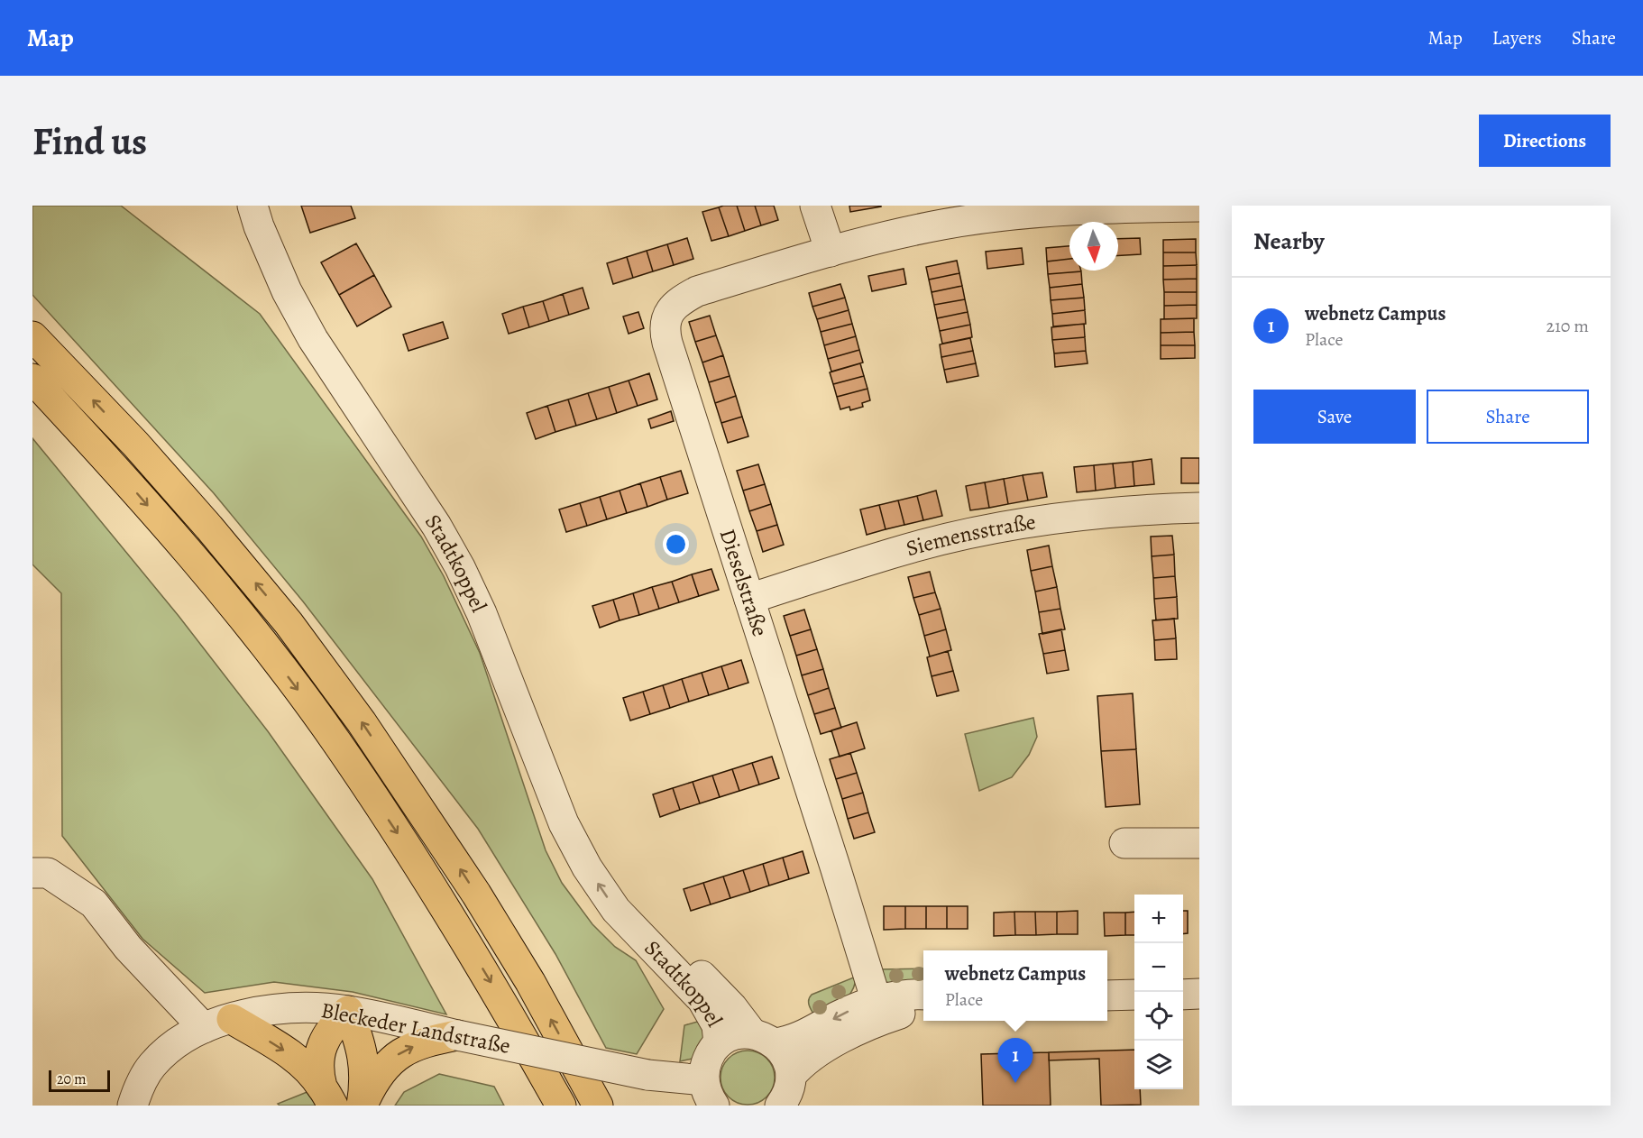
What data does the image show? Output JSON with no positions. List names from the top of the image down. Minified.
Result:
{"streets":{"street":["Siemensstraße","Stadtkoppel","Dieselstraße","Bleckeder Landstraße"]},"crossings":[["Siemensstraße","Dieselstraße"]],"one_way":["Stadtkoppel"],"scale_bar":"20 m","north":"bottom","page":{"header":"Map","nav":["Map","Layers","Share"],"buttons":["Directions",["Save","Share"]],"title":"Find us","heading":"Nearby","list":[{"mark":"1","name":"webnetz Campus","note":"Place","value":"210 m"}],"map_buttons":["+","−"],"popup":["webnetz Campus","Place"],"pins":"1","scale":"20 m"}}
